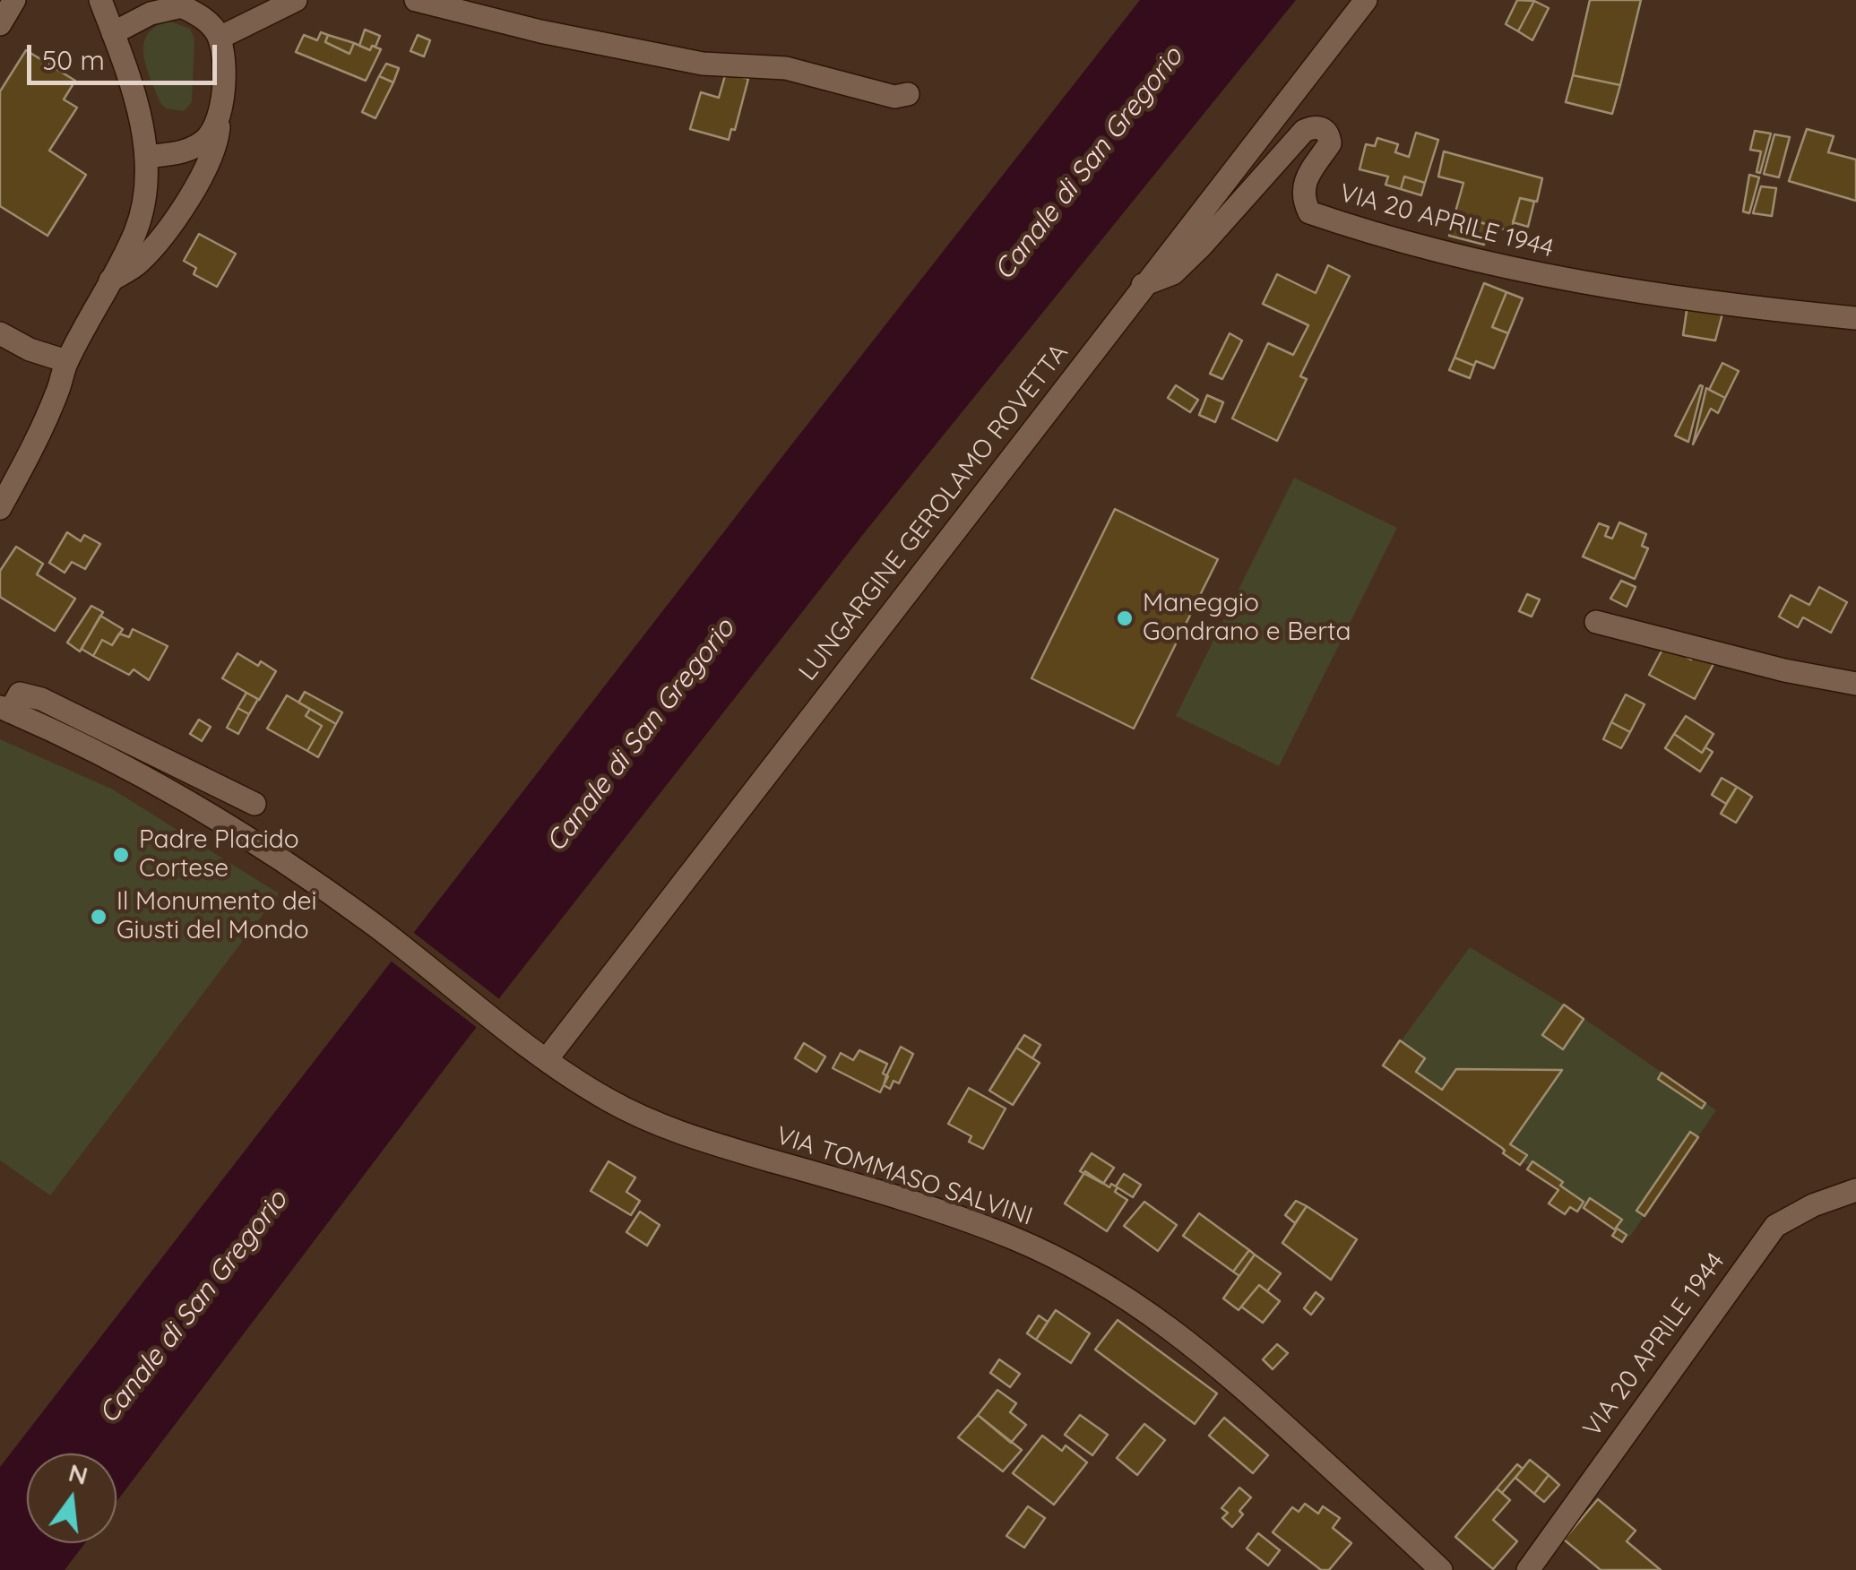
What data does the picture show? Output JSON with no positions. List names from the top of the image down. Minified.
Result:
{"streets":{"street":["VIA 20 APRILE 1944","LUNGARGINE GEROLAMO ROVETTA","VIA TOMMASO SALVINI"]},"crossings":[["VIA 20 APRILE 1944","LUNGARGINE GEROLAMO ROVETTA"],["LUNGARGINE GEROLAMO ROVETTA","VIA TOMMASO SALVINI"]],"water":["Canale di San Gregorio"],"places":["Maneggio Gondrano e Berta","Padre Placido Cortese","Il Monumento dei Giusti del Mondo"],"scale_bar":"50 m","north":"top"}
